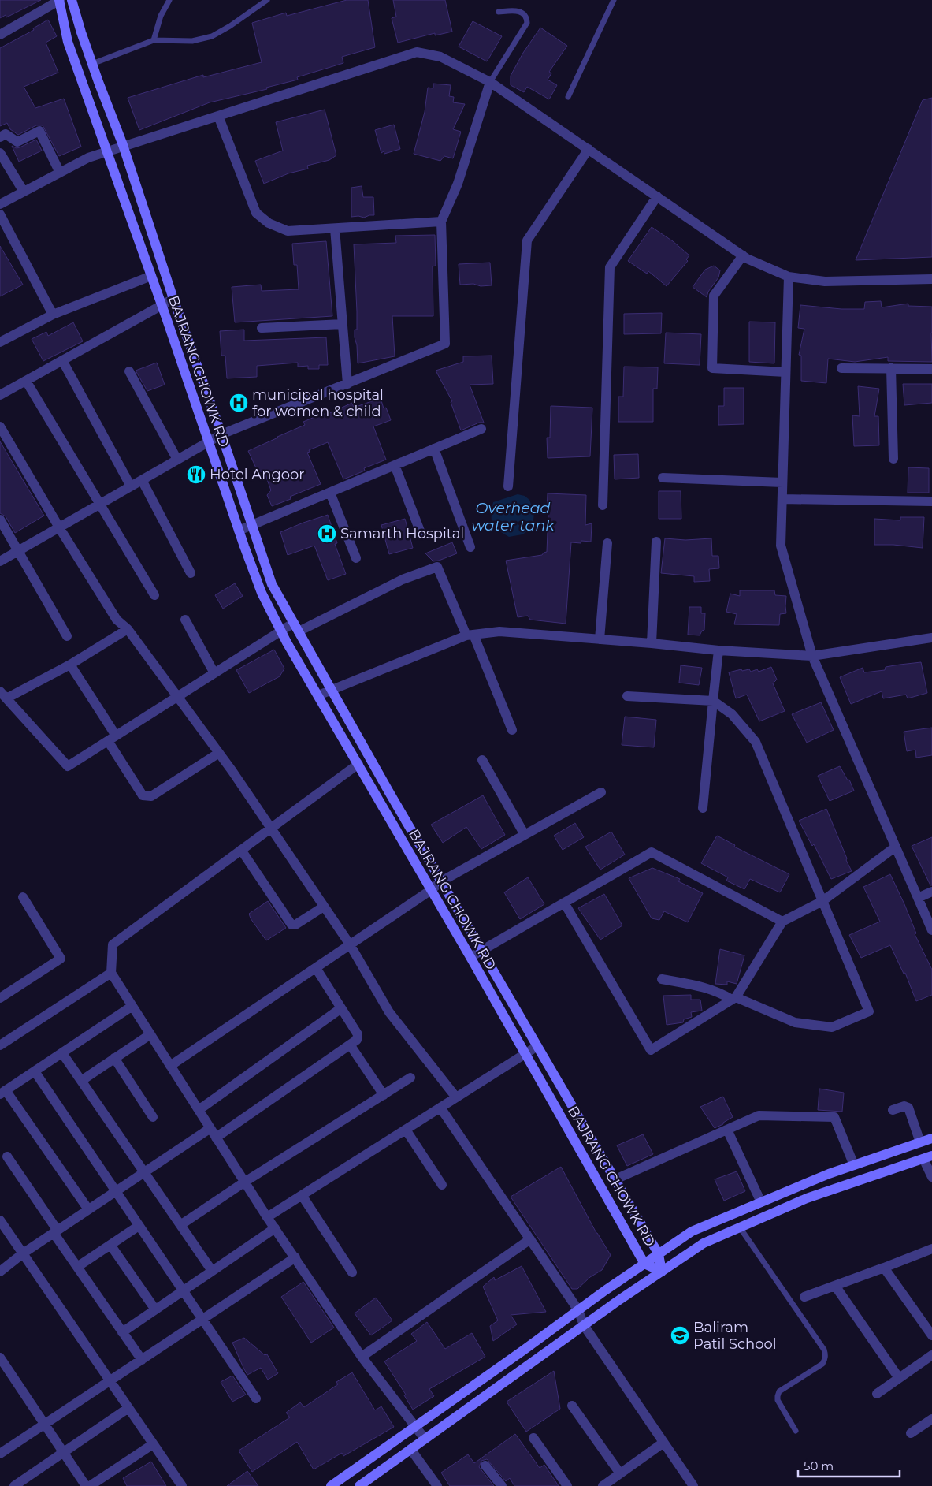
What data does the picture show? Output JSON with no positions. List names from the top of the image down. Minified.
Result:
{"streets":{"street":["BAJRANG CHOWK RD"]},"water":["Overhead water tank"],"places":{"hospital":["municipal hospital for women & child","Samarth Hospital"],"restaurant":["Hotel Angoor"],"school or university":["Baliram Patil School"]},"scale_bar":"50 m"}
